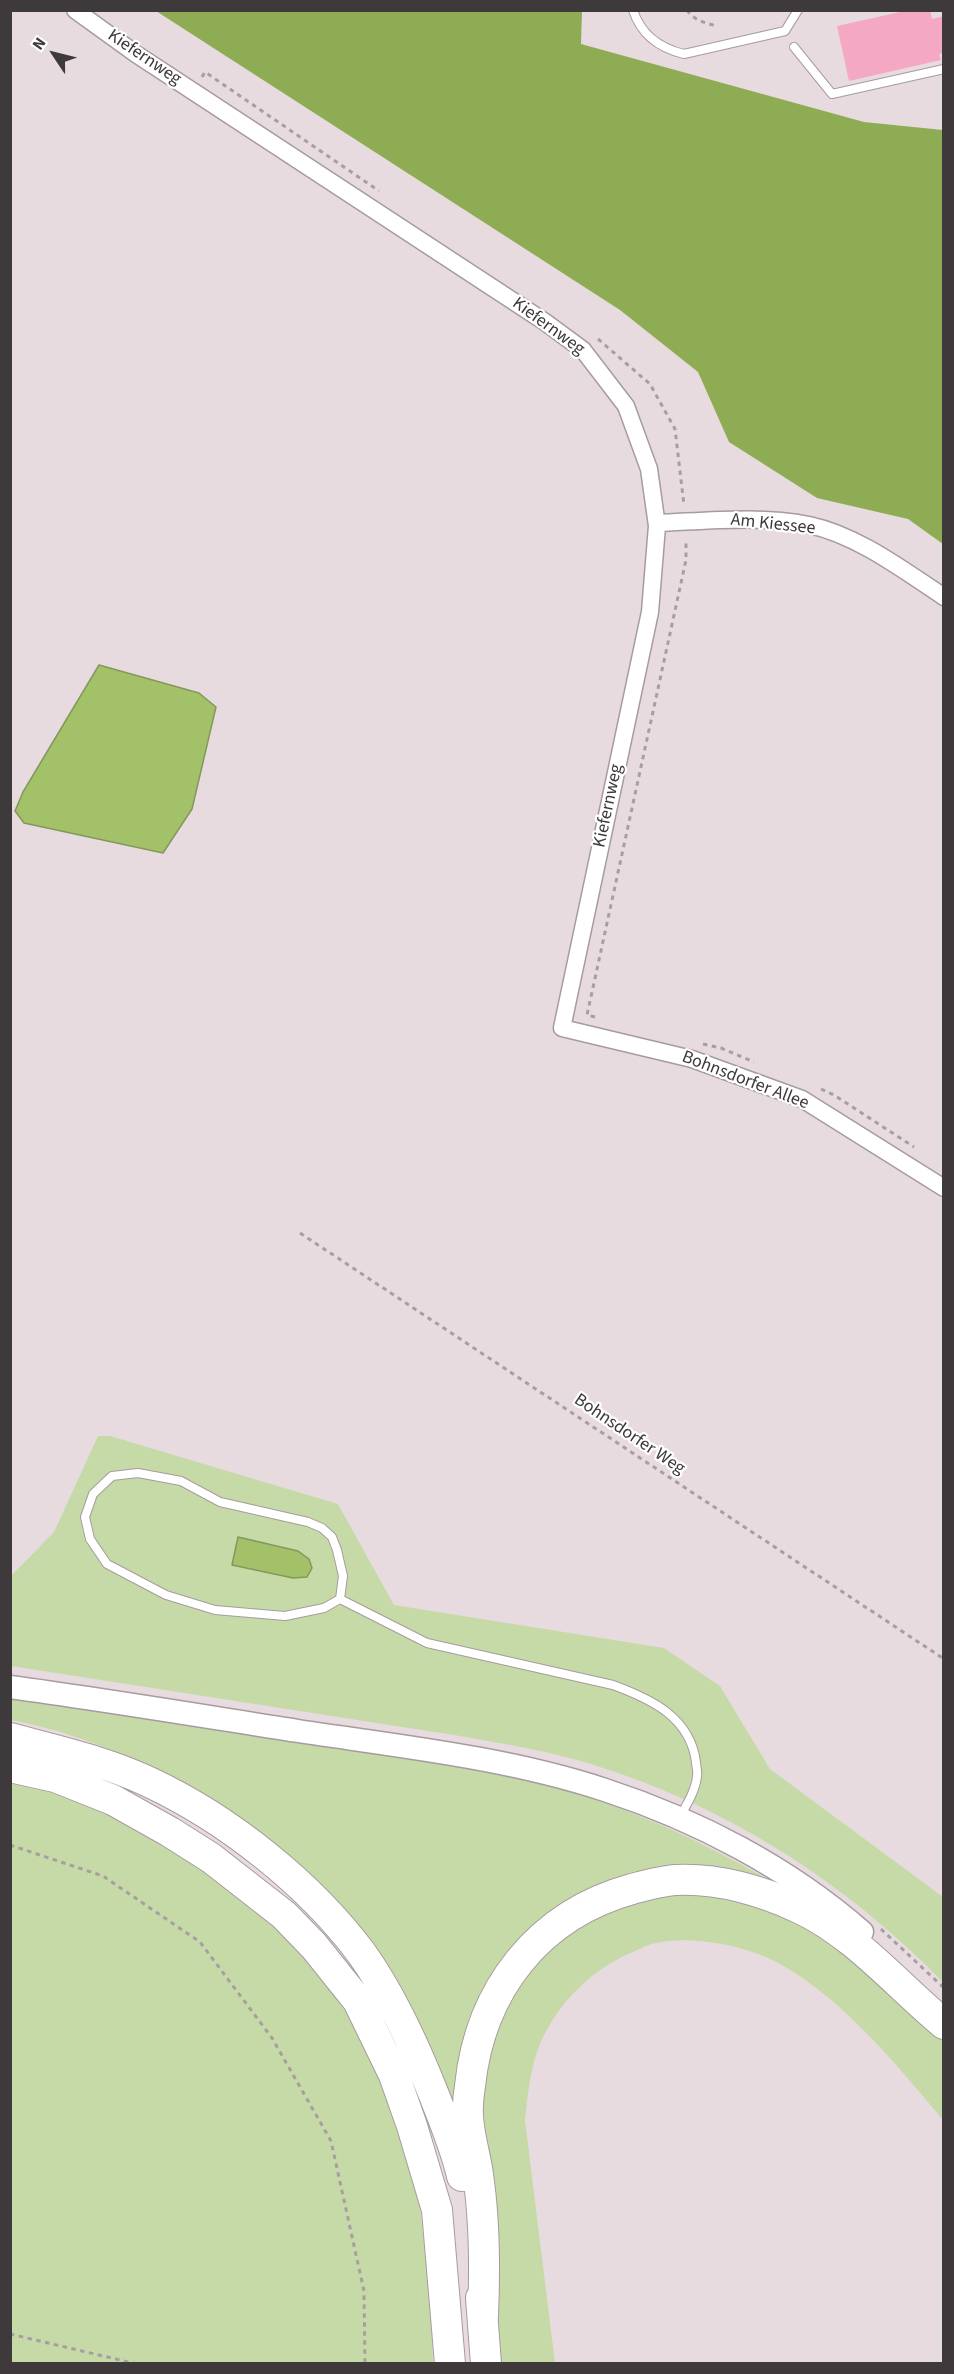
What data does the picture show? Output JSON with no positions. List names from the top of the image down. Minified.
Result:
{"streets":{"street":["Kiefernweg","Am Kiessee","Bohnsdorfer Allee"],"path":["Bohnsdorfer Weg"]},"crossings":[["Kiefernweg","Am Kiessee"],["Kiefernweg","Bohnsdorfer Allee"]],"north":"top left"}
